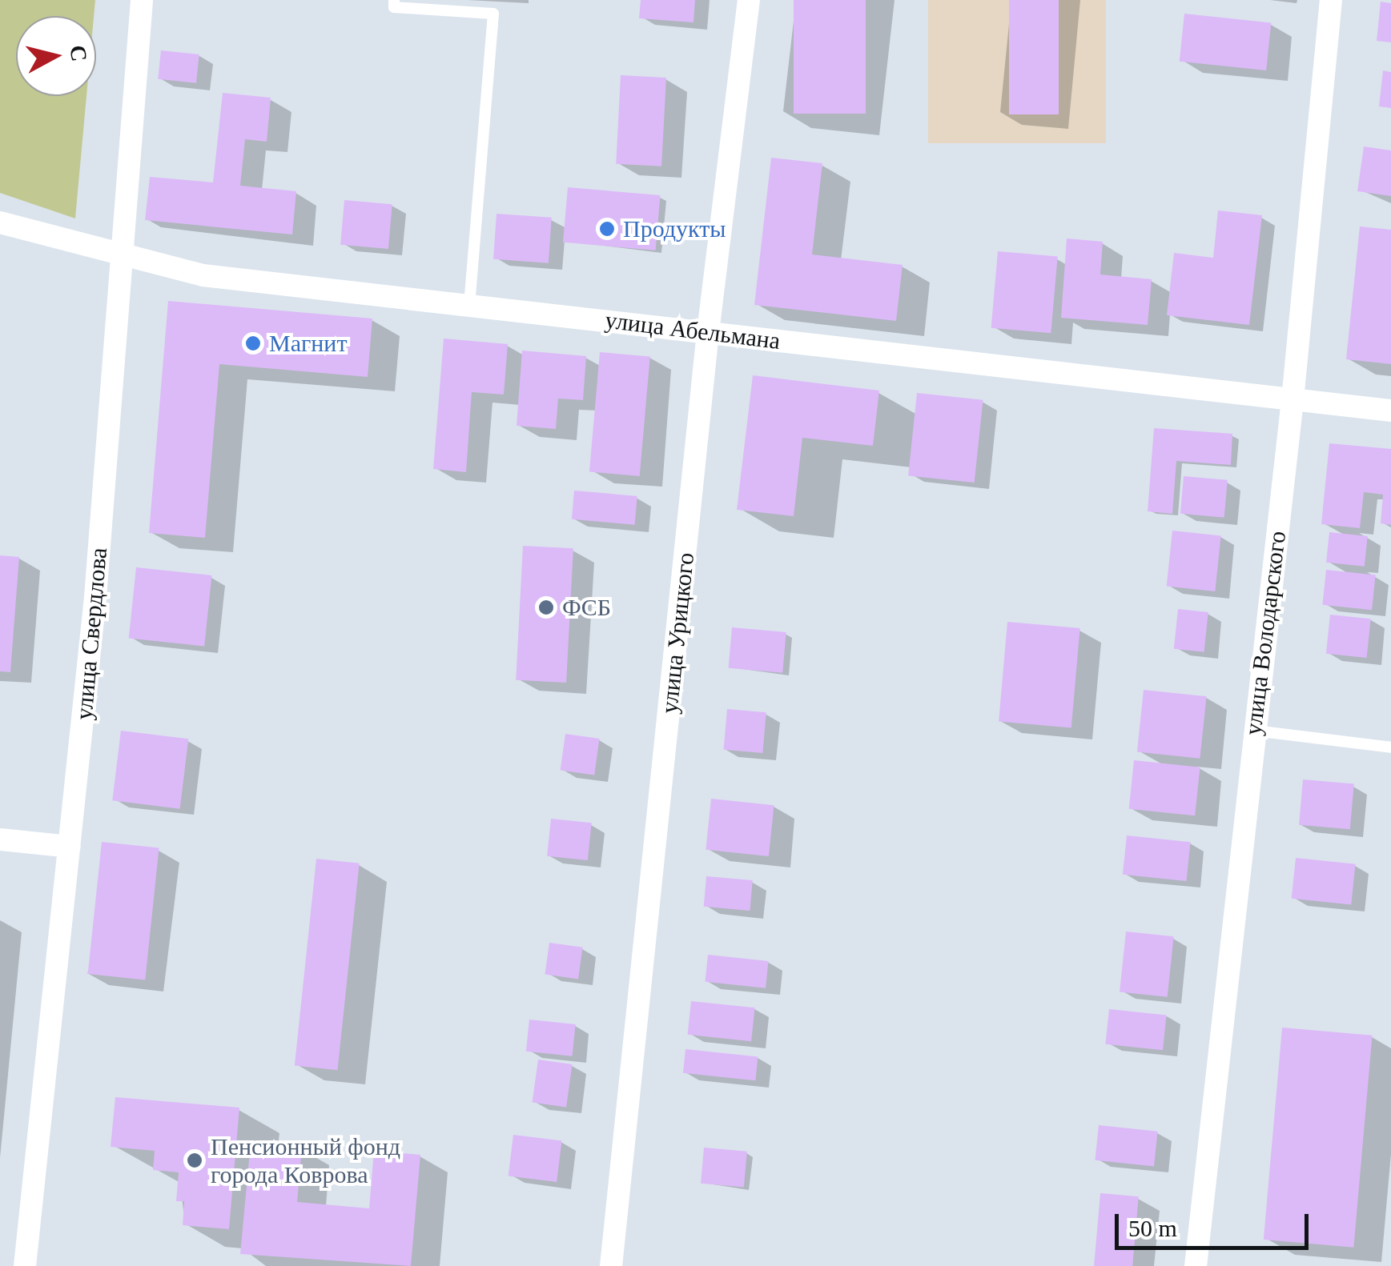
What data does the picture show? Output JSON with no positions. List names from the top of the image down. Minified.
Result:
{"streets":{"street":["улица Абельмана","улица Урицкого","улица Володарского","улица Свердлова"]},"crossings":[["улица Абельмана","улица Урицкого"],["улица Абельмана","улица Володарского"],["улица Абельмана","улица Свердлова"]],"places":["Продукты","Магнит","ФСБ","Пенсионный фонд города Коврова"],"scale_bar":"50 m","north":"right"}
